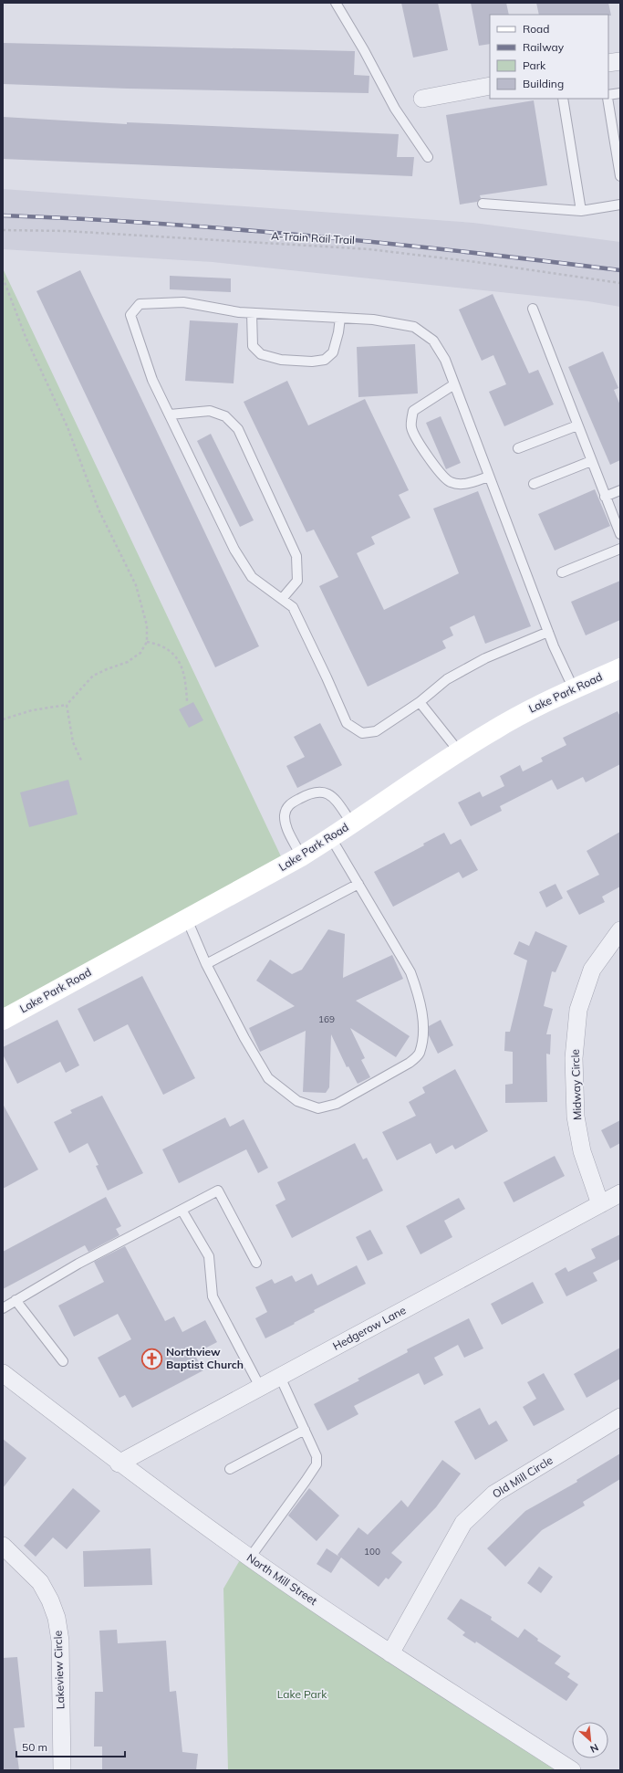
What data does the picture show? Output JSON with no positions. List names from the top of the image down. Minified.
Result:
{"streets":{"main road":["Lake Park Road"],"street":["Midway Circle","Hedgerow Lane","Old Mill Circle","North Mill Street","Lakeview Circle"],"path":["A-Train Rail Trail"]},"crossings":[["Midway Circle","Hedgerow Lane"],["Hedgerow Lane","North Mill Street"],["Old Mill Circle","North Mill Street"]],"parks":["Lake Park"],"places":{"church":["Northview Baptist Church"]},"house_numbers":["169","100"],"legend":["Road","Railway","Park","Building"],"scale_bar":"50 m","north":"bottom right"}
